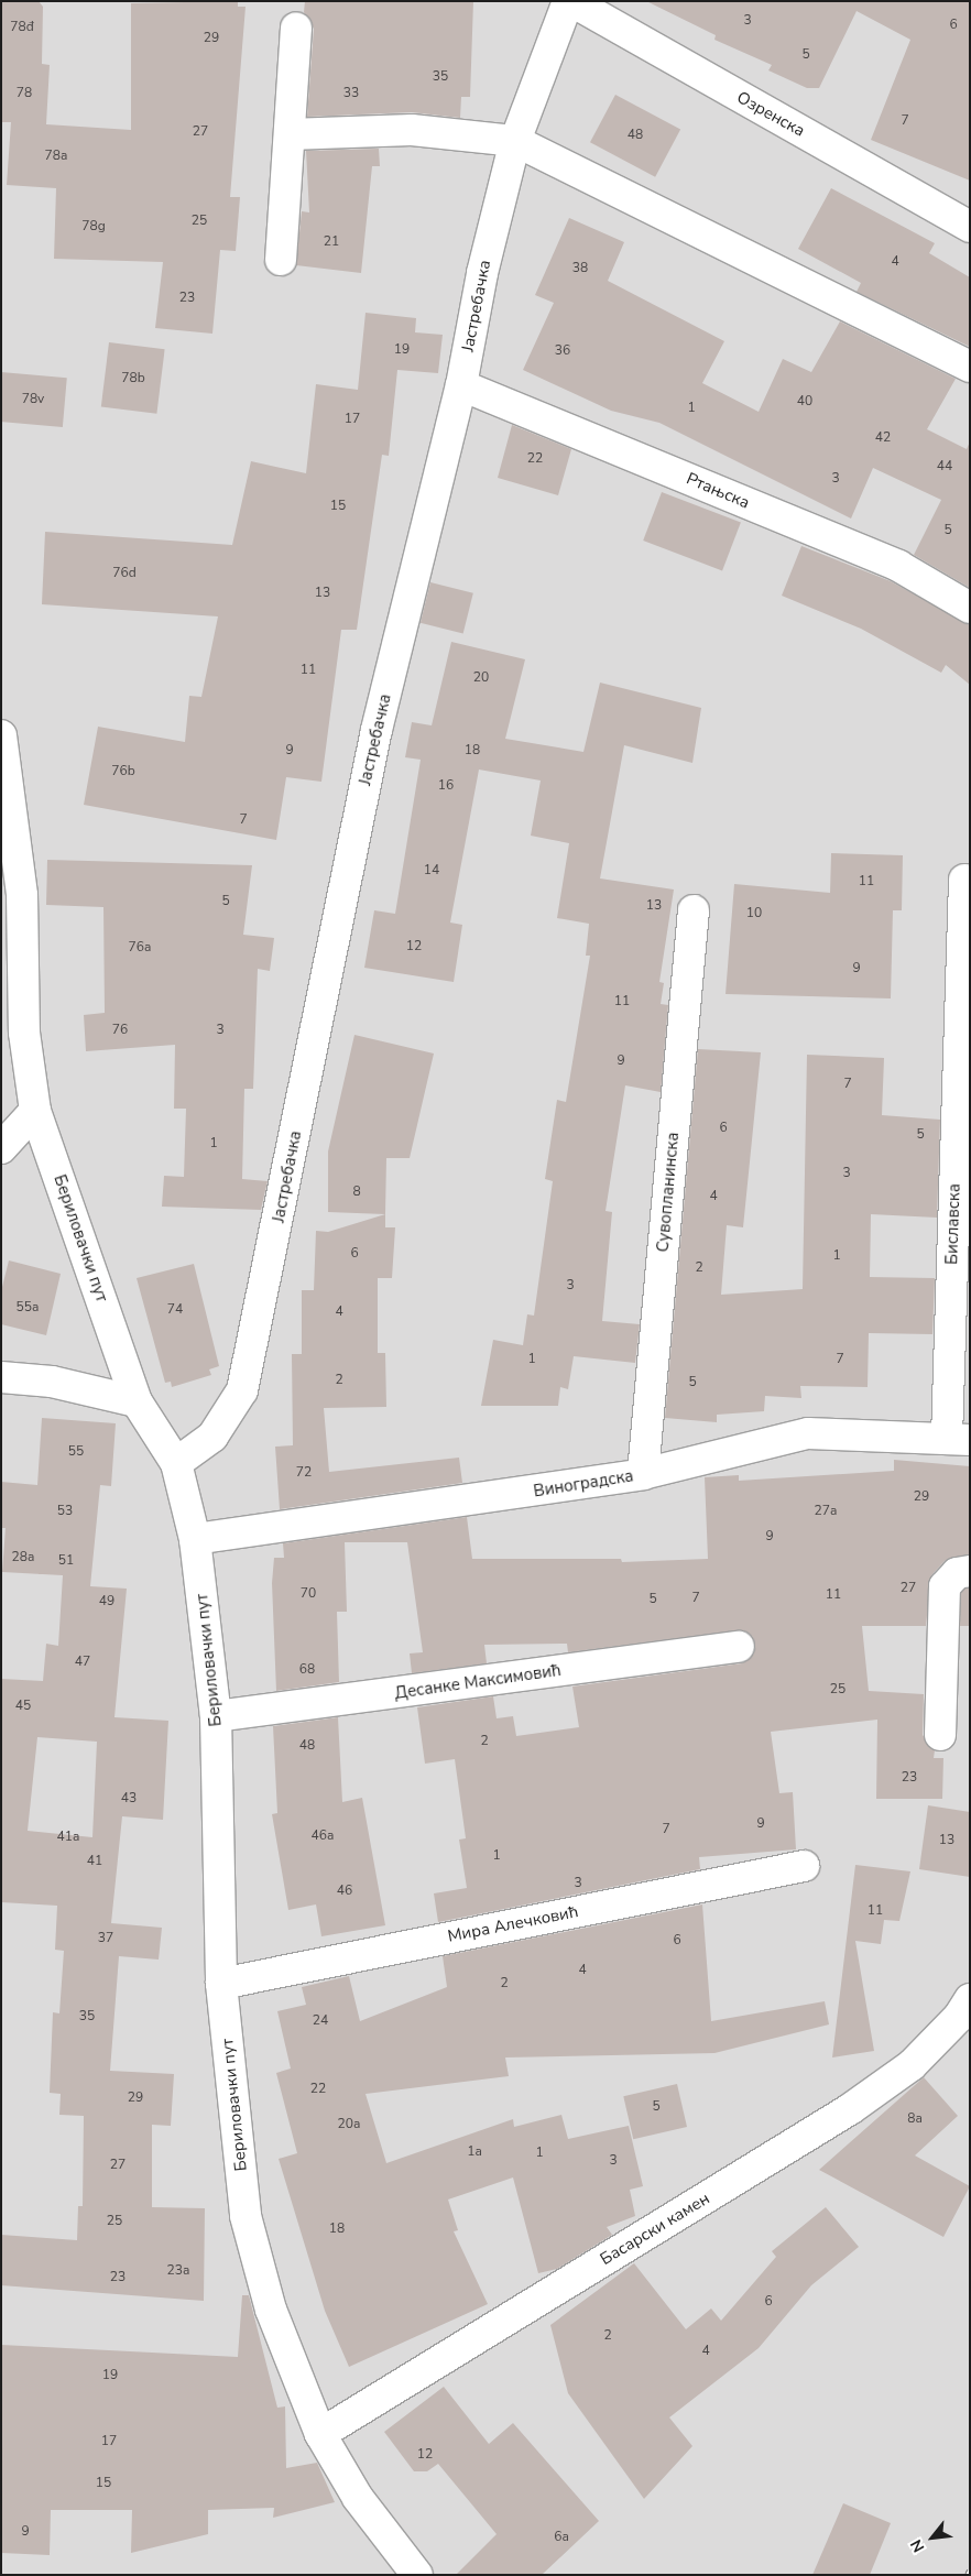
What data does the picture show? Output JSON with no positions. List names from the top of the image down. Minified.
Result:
{"streets":{"street":["Озренска","Јастребачка","Ртањска","Сувопланинска","Биславска","Бериловачки пут","Виноградска","Десанке Максимовић","Мира Алечковић","Басарски камен"]},"crossings":[["Озренска","Јастребачка"],["Јастребачка","Ртањска"],["Јастребачка","Бериловачки пут"],["Сувопланинска","Виноградска"],["Биславска","Виноградска"],["Бериловачки пут","Виноградска"],["Бериловачки пут","Десанке Максимовић"],["Бериловачки пут","Мира Алечковић"],["Бериловачки пут","Басарски камен"]],"house_numbers":["3","6","78đ","29","5","35","78","33","7","27","48","78a","25","78g","21","4","38","23","19","36","78b","78v","40","1","17","42","22","44","3","15","5","76d","13","11","20","9","18","76b","16","7","14","11","5","13","10","12","76a","9","11","76","3","9","7","6","5","1","3","8","4","6","1","2","3","55a","74","4","1","7","2","5","55","72","29","53","27a","9","28a","51","27","70","11","7","5","49","47","68","25","45","2","48","23","43","9","7","46a","41a","13","1","41","3","46","11","37","6","4","2","35","24","22","29","5","8a","20a","1a","1","3","27","25","18","23a","23","6","2","4","19","17","12","15","9","6a"],"north":"bottom left"}
